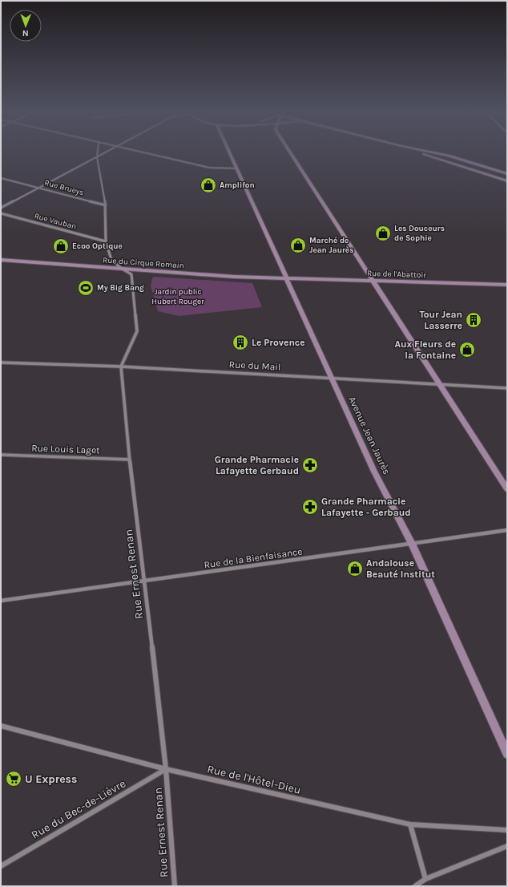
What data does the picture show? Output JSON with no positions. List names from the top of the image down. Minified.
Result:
{"streets":{"main road":["Rue du Cirque Romain","Rue de l'Abattoir","Avenue Jean Jaurès"],"street":["Rue Brueys","Rue Vauban","Rue du Mail","Rue Louis Laget","Rue de la Bienfaisance","Rue Ernest Renan","Rue de l'Hôtel-Dieu","Rue du Bec-de-Lièvre"]},"crossings":[["Rue du Cirque Romain","Rue de l'Abattoir"],["Rue du Cirque Romain","Avenue Jean Jaurès"],["Rue du Cirque Romain","Rue Ernest Renan"],["Rue de l'Abattoir","Avenue Jean Jaurès"],["Rue du Mail","Avenue Jean Jaurès"],["Rue du Mail","Rue Ernest Renan"],["Avenue Jean Jaurès","Rue de la Bienfaisance"],["Rue Louis Laget","Rue Ernest Renan"],["Rue de la Bienfaisance","Rue Ernest Renan"],["Rue Ernest Renan","Rue de l'Hôtel-Dieu"],["Rue Ernest Renan","Rue du Bec-de-Lièvre"],["Rue de l'Hôtel-Dieu","Rue du Bec-de-Lièvre"]],"parks":["Jardin public Hubert Rouger"],"places":{"shop":["Amplifon","Les Douceurs de Sophie","Marché de Jean Jaurès","Ecoo Optique","Aux Fleurs de la Fontaine","Andalouse Beauté Institut"],"sports":["My Big Bang"],"building":["Tour Jean Lasserre","Le Provence"],"pharmacy":["Grande Pharmacie Lafayette Gerbaud","Grande Pharmacie Lafayette - Gerbaud"],"supermarket":["U Express"]},"north":"bottom"}
